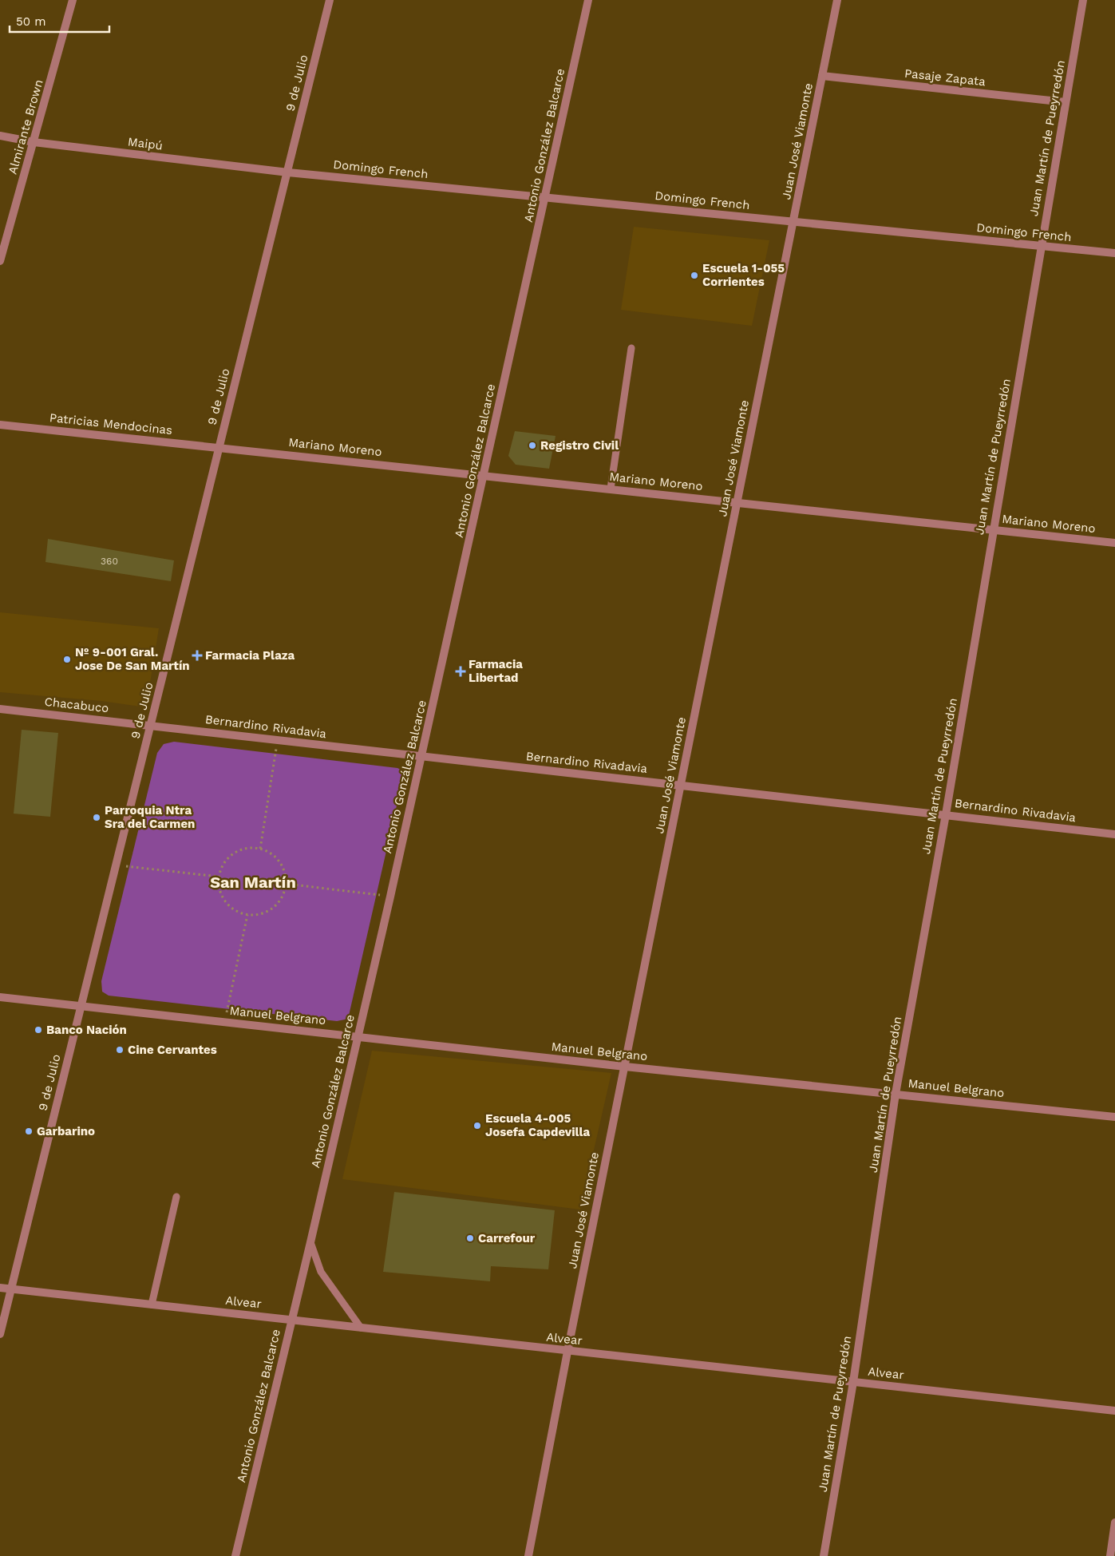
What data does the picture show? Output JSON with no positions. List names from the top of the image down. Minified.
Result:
{"streets":{"street":["Pasaje Zapata","9 de Julio","Almirante Brown","Juan Martín de Pueyrredón","Juan José Viamonte","Maipú","Antonio González Balcarce","Domingo French","Patricias Mendocinas","Mariano Moreno","Chacabuco","Bernardino Rivadavia","Manuel Belgrano","Alvear"]},"crossings":[["Pasaje Zapata","Juan Martín de Pueyrredón"],["Pasaje Zapata","Juan José Viamonte"],["9 de Julio","Maipú"],["9 de Julio","Domingo French"],["9 de Julio","Patricias Mendocinas"],["9 de Julio","Mariano Moreno"],["9 de Julio","Chacabuco"],["9 de Julio","Bernardino Rivadavia"],["9 de Julio","Manuel Belgrano"],["9 de Julio","Alvear"],["Almirante Brown","Maipú"],["Juan Martín de Pueyrredón","Domingo French"],["Juan Martín de Pueyrredón","Mariano Moreno"],["Juan Martín de Pueyrredón","Bernardino Rivadavia"],["Juan Martín de Pueyrredón","Manuel Belgrano"],["Juan Martín de Pueyrredón","Alvear"],["Juan José Viamonte","Domingo French"],["Juan José Viamonte","Mariano Moreno"],["Juan José Viamonte","Bernardino Rivadavia"],["Juan José Viamonte","Manuel Belgrano"],["Juan José Viamonte","Alvear"],["Maipú","Domingo French"],["Antonio González Balcarce","Domingo French"],["Antonio González Balcarce","Mariano Moreno"],["Antonio González Balcarce","Bernardino Rivadavia"],["Antonio González Balcarce","Manuel Belgrano"],["Antonio González Balcarce","Alvear"],["Patricias Mendocinas","Mariano Moreno"],["Chacabuco","Bernardino Rivadavia"]],"districts":["San Martín"],"places":{"other":["Escuela 1-055 Corrientes","Registro Civil","Nº 9-001 Gral. Jose De San Martín","Parroquia Ntra Sra del Carmen","Banco Nación","Cine Cervantes","Escuela 4-005 Josefa Capdevilla","Garbarino","Carrefour"],"health":["Farmacia Plaza","Farmacia Libertad"]},"house_numbers":["360"],"scale_bar":"50 m"}
